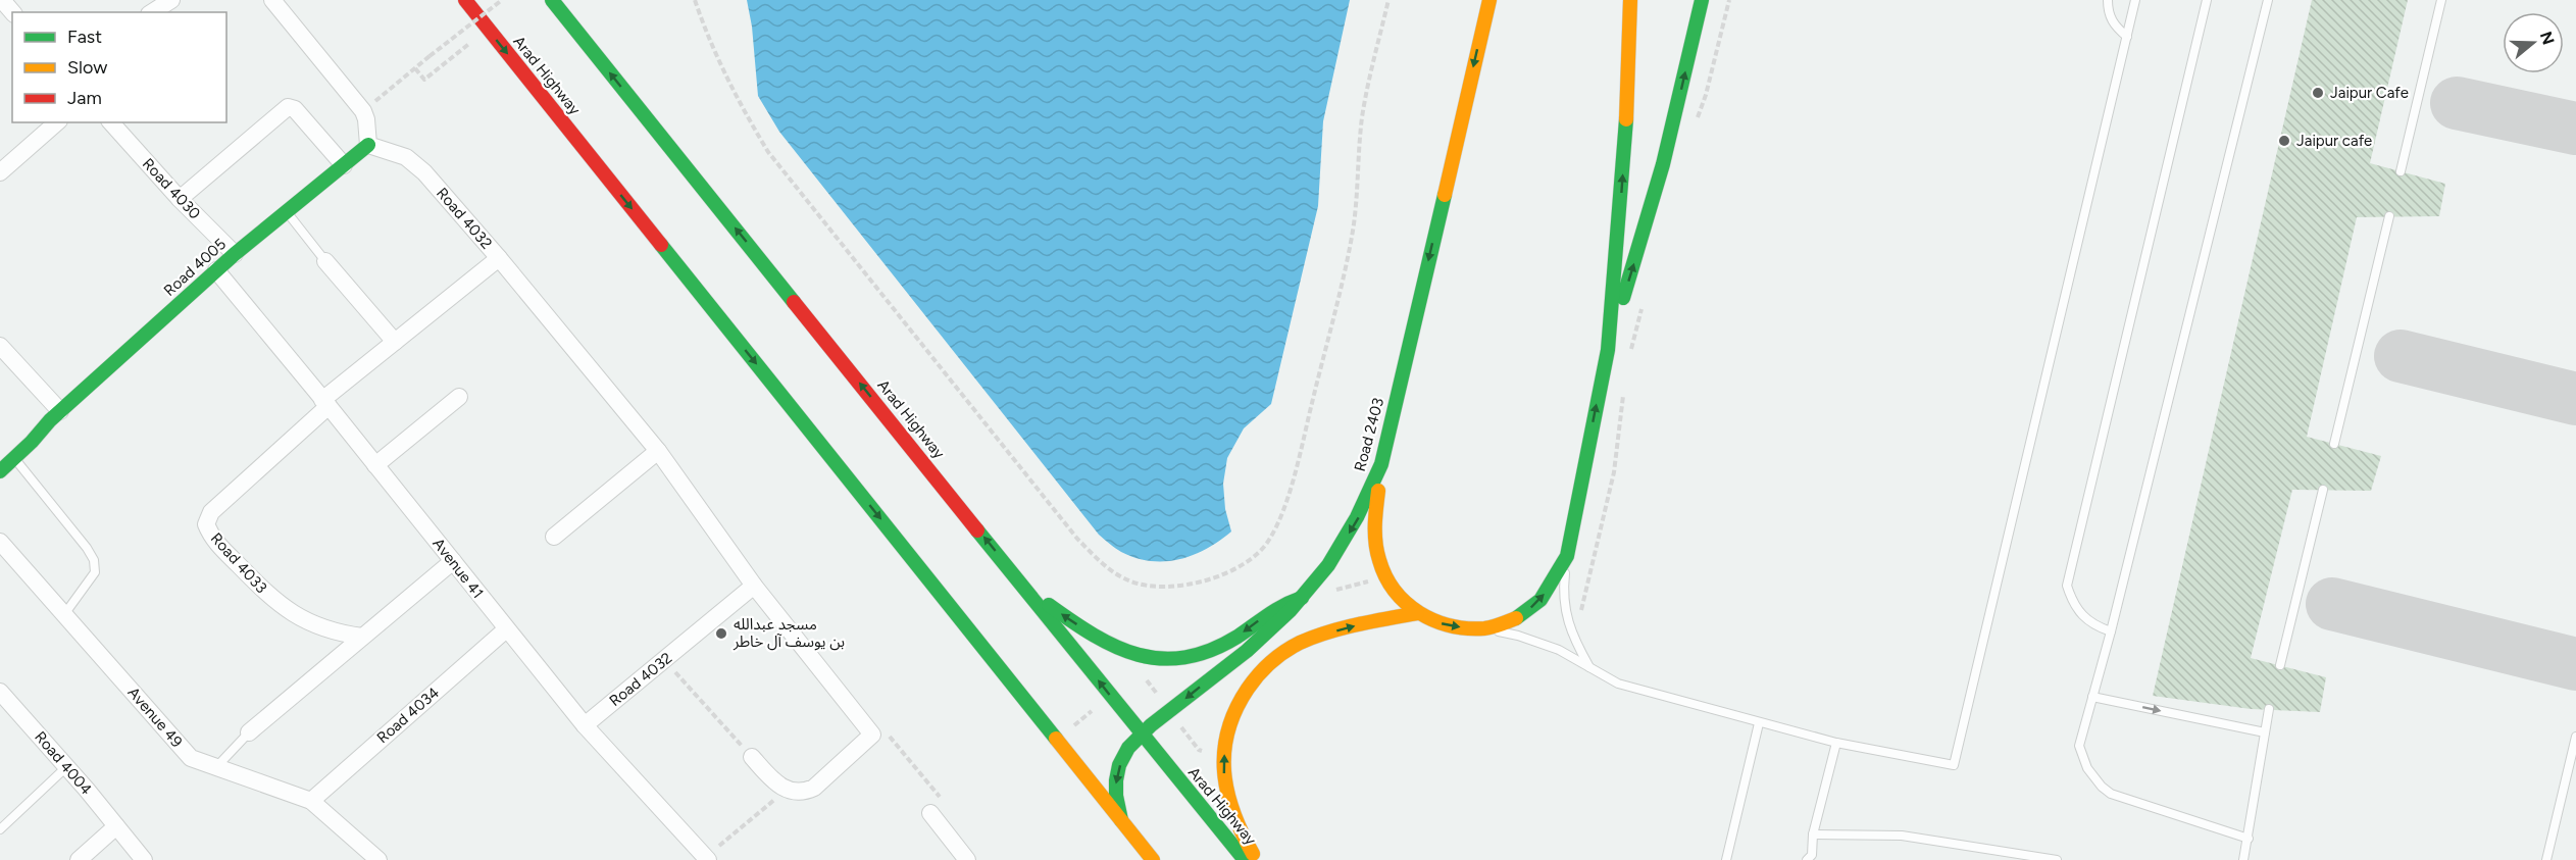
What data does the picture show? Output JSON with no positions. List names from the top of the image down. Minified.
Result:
{"streets":{"main road":["Arad Highway","Road 4005","Road 2403"],"street":["Road 4030","Road 4032","Road 4033","Avenue 41","Road 4034","Avenue 49","Road 4004"]},"crossings":[["Arad Highway","Road 2403"],["Road 4030","Road 4005"],["Road 4032","Road 4005"],["Road 4032","Avenue 41"],["Road 4005","Avenue 41"],["Road 4033","Avenue 41"],["Avenue 41","Road 4034"],["Road 4034","Avenue 49"]],"one_way":["Road 2403"],"places":["Jaipur Cafe","Jaipur cafe","مسجد عبدالله بن يوسف آل خاطر"],"legend":["Fast","Slow","Jam"],"north":"right"}
